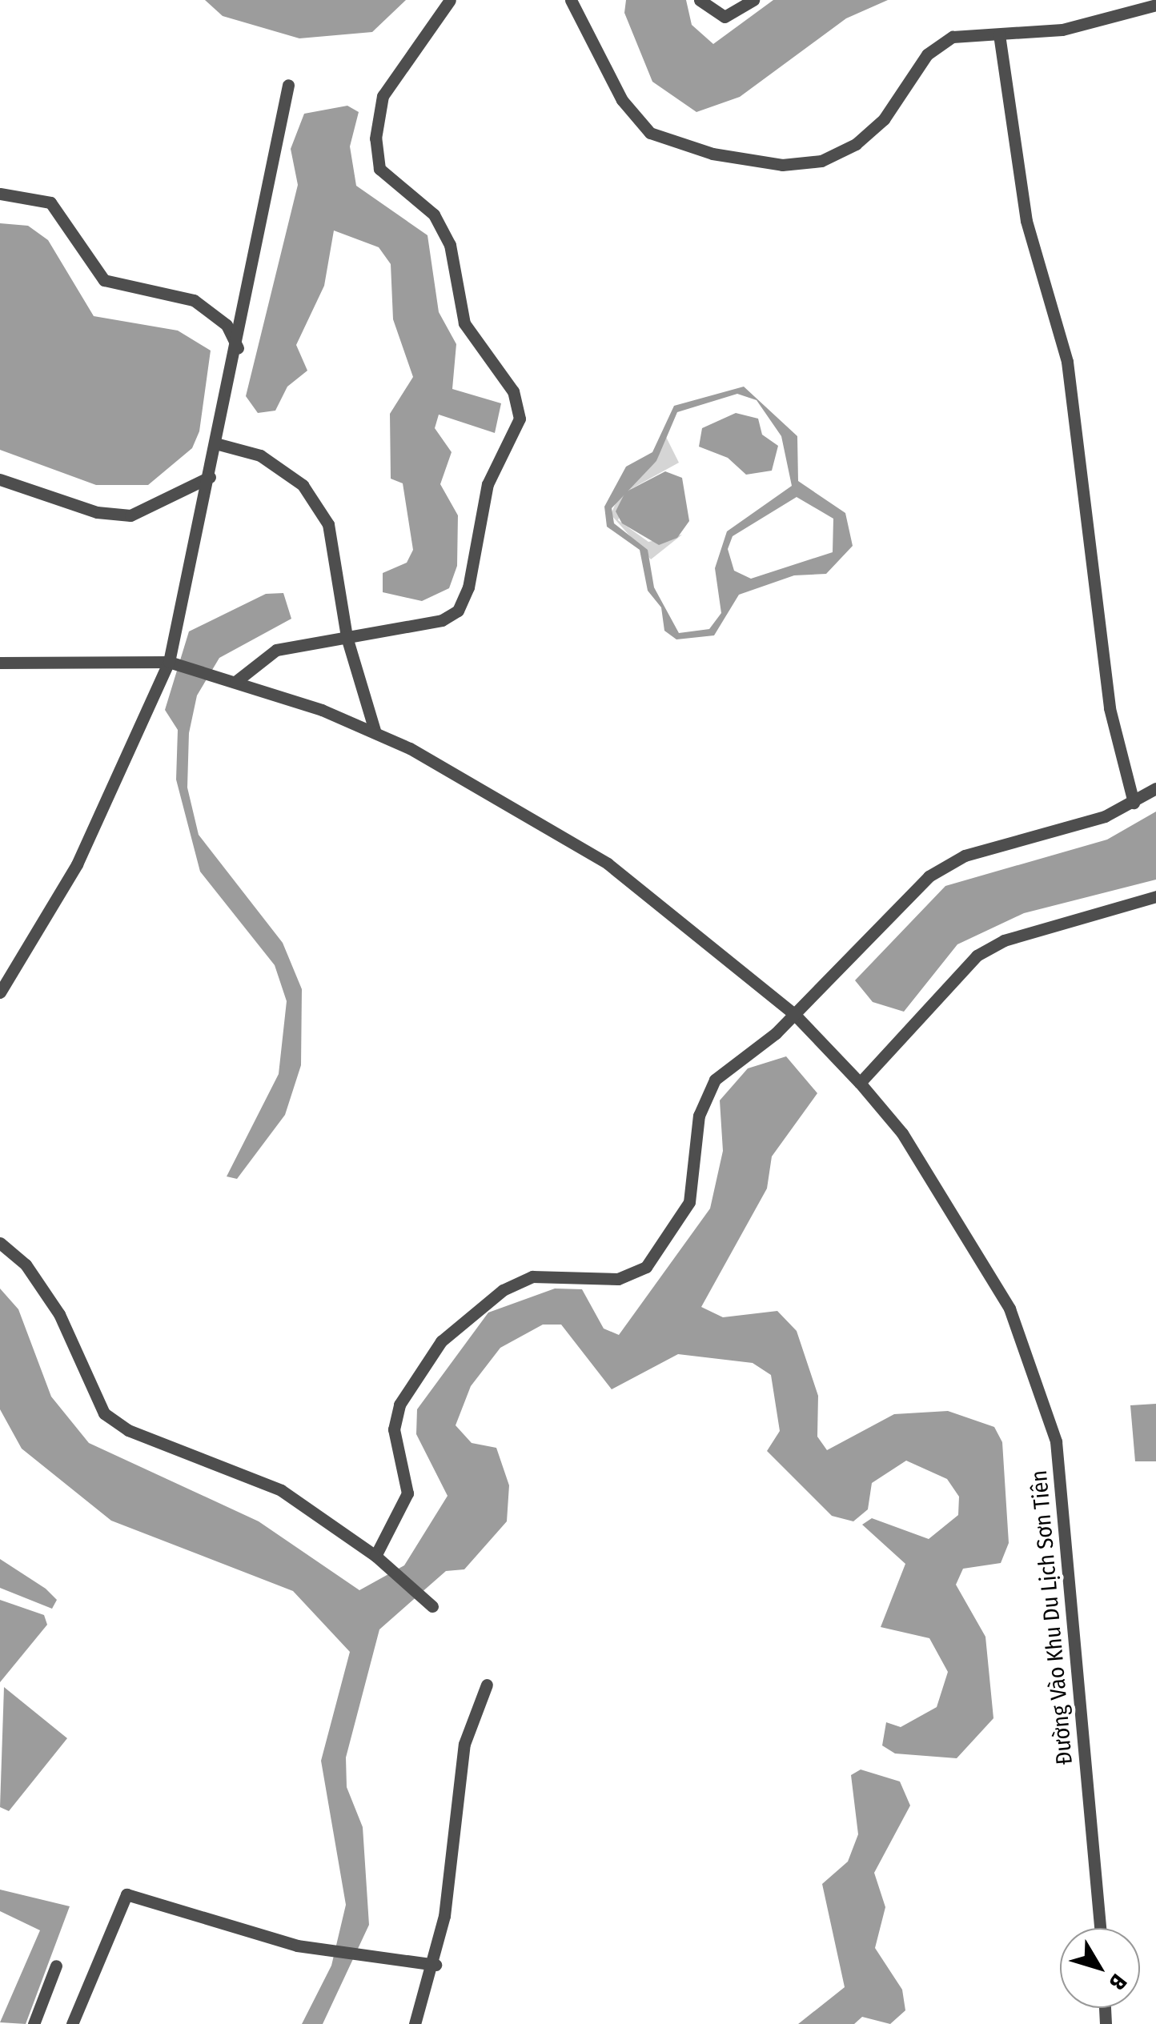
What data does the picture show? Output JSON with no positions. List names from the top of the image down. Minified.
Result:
{"streets":{"street":["Đường Vào Khu Du Lịch Sơn Tiên"]},"north":"bottom right"}
